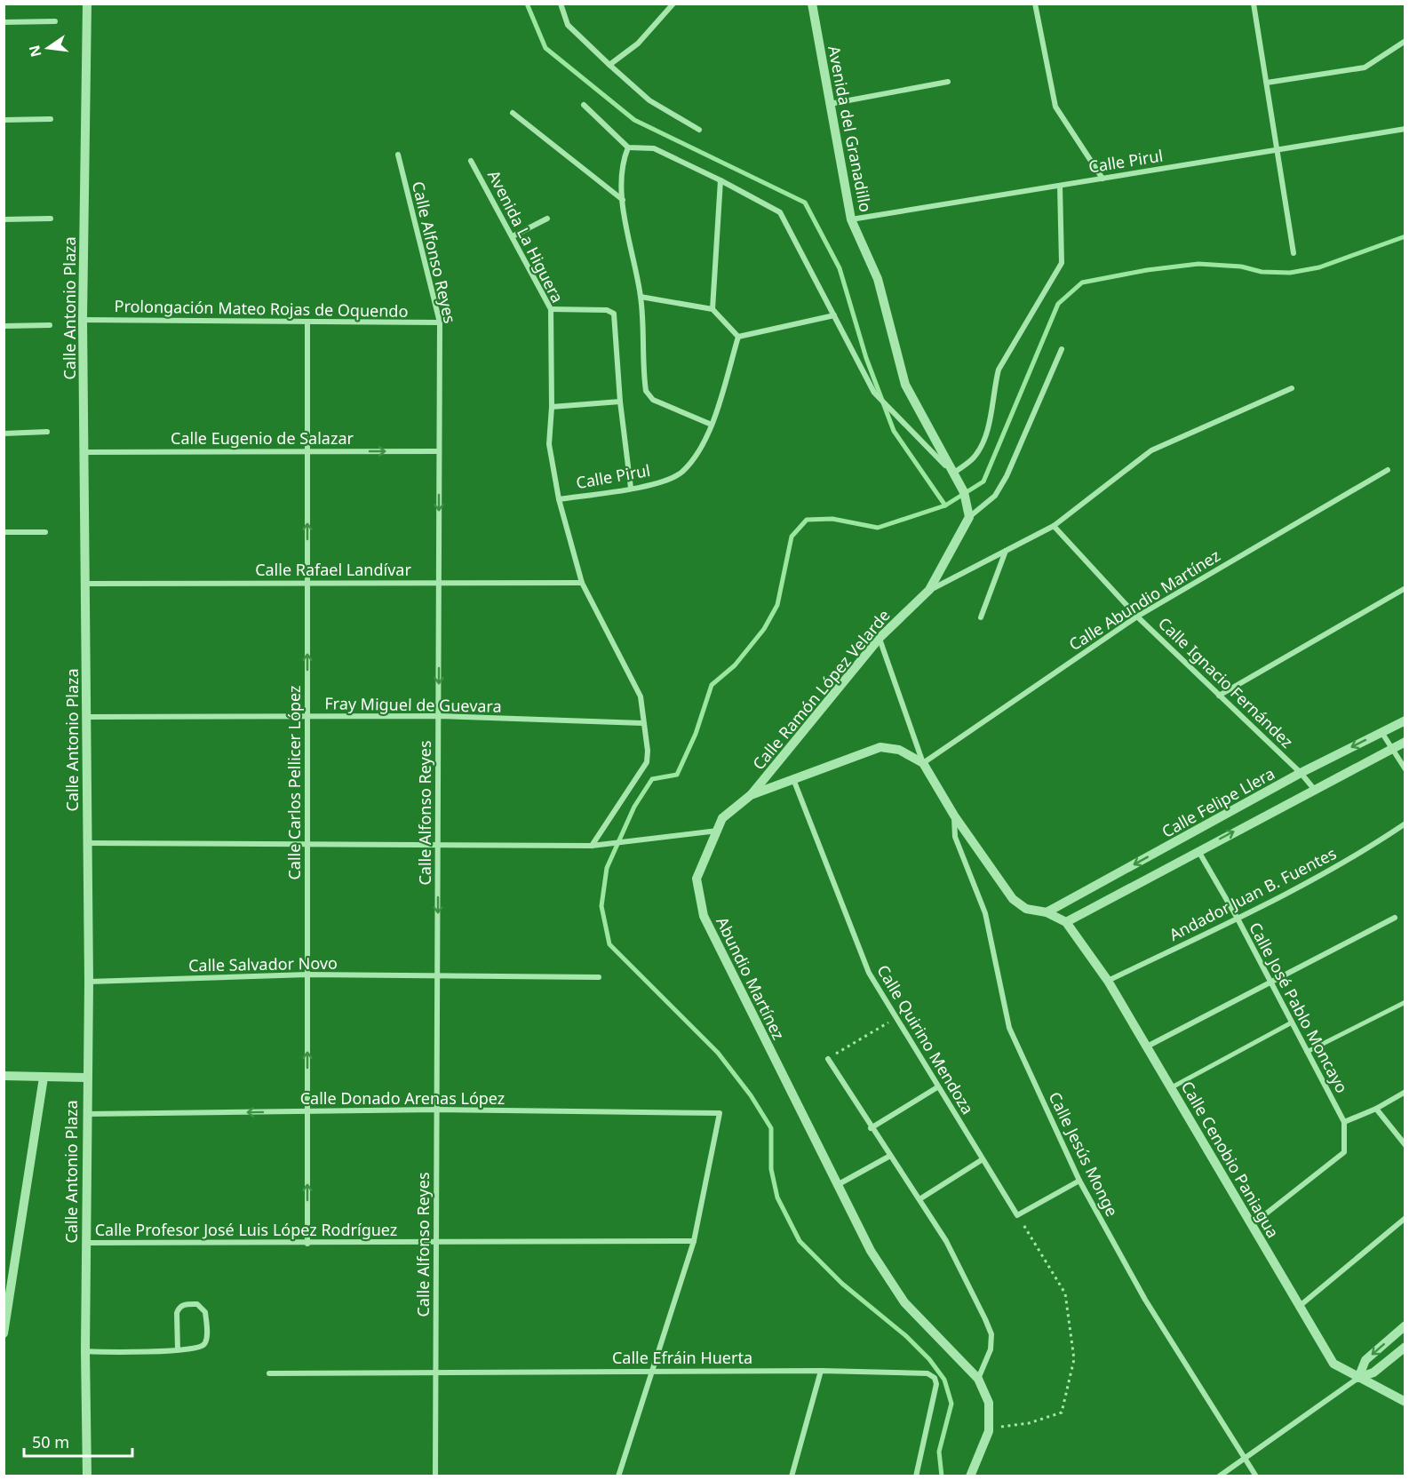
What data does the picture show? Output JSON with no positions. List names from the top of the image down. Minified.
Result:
{"streets":{"street":["Avenida del Granadillo","Calle Pirul","Avenida La Higuera","Calle Alfonso Reyes","Calle Antonio Plaza","Prolongación Mateo Rojas de Oquendo","Calle Eugenio de Salazar","Calle Rafael Landívar","Calle Abundio Martínez","Calle Ignacio Fernández","Calle Ramón López Velarde","Fray Miguel de Guevara","Calle Carlos Pellicer López","Calle Felipe Llera","Andador Juan B. Fuentes","Calle Salvador Novo","Abundio Martínez","Calle José Pablo Moncayo","Calle Quirino Mendoza","Calle Donado Arenas López","Calle Jesús Monge","Calle Cenobio Paniagua","Calle Profesor José Luis López Rodríguez","Calle Efráin Huerta"]},"crossings":[["Avenida del Granadillo","Calle Pirul"],["Avenida del Granadillo","Calle Ramón López Velarde"],["Calle Pirul","Avenida La Higuera"],["Avenida La Higuera","Calle Rafael Landívar"],["Avenida La Higuera","Fray Miguel de Guevara"],["Calle Alfonso Reyes","Prolongación Mateo Rojas de Oquendo"],["Calle Alfonso Reyes","Calle Eugenio de Salazar"],["Calle Alfonso Reyes","Calle Rafael Landívar"],["Calle Alfonso Reyes","Fray Miguel de Guevara"],["Calle Alfonso Reyes","Calle Salvador Novo"],["Calle Alfonso Reyes","Calle Donado Arenas López"],["Calle Alfonso Reyes","Calle Profesor José Luis López Rodríguez"],["Calle Alfonso Reyes","Calle Efráin Huerta"],["Calle Antonio Plaza","Prolongación Mateo Rojas de Oquendo"],["Calle Antonio Plaza","Calle Eugenio de Salazar"],["Calle Antonio Plaza","Calle Rafael Landívar"],["Calle Antonio Plaza","Fray Miguel de Guevara"],["Calle Antonio Plaza","Calle Salvador Novo"],["Calle Antonio Plaza","Calle Donado Arenas López"],["Calle Antonio Plaza","Calle Profesor José Luis López Rodríguez"],["Prolongación Mateo Rojas de Oquendo","Calle Carlos Pellicer López"],["Calle Eugenio de Salazar","Calle Carlos Pellicer López"],["Calle Rafael Landívar","Calle Carlos Pellicer López"],["Calle Abundio Martínez","Calle Ignacio Fernández"],["Calle Abundio Martínez","Abundio Martínez"],["Calle Ignacio Fernández","Calle Felipe Llera"],["Calle Ramón López Velarde","Abundio Martínez"],["Fray Miguel de Guevara","Calle Carlos Pellicer López"],["Calle Carlos Pellicer López","Calle Salvador Novo"],["Calle Carlos Pellicer López","Calle Donado Arenas López"],["Calle Carlos Pellicer López","Calle Profesor José Luis López Rodríguez"],["Calle Felipe Llera","Abundio Martínez"],["Calle Felipe Llera","Calle José Pablo Moncayo"],["Calle Felipe Llera","Calle Cenobio Paniagua"],["Andador Juan B. Fuentes","Calle José Pablo Moncayo"],["Andador Juan B. Fuentes","Calle Cenobio Paniagua"],["Abundio Martínez","Calle Quirino Mendoza"],["Abundio Martínez","Calle Jesús Monge"],["Abundio Martínez","Calle Cenobio Paniagua"],["Calle Donado Arenas López","Calle Profesor José Luis López Rodríguez"]],"one_way":["Calle Eugenio de Salazar","Calle Carlos Pellicer López"],"scale_bar":"50 m","north":"left"}
